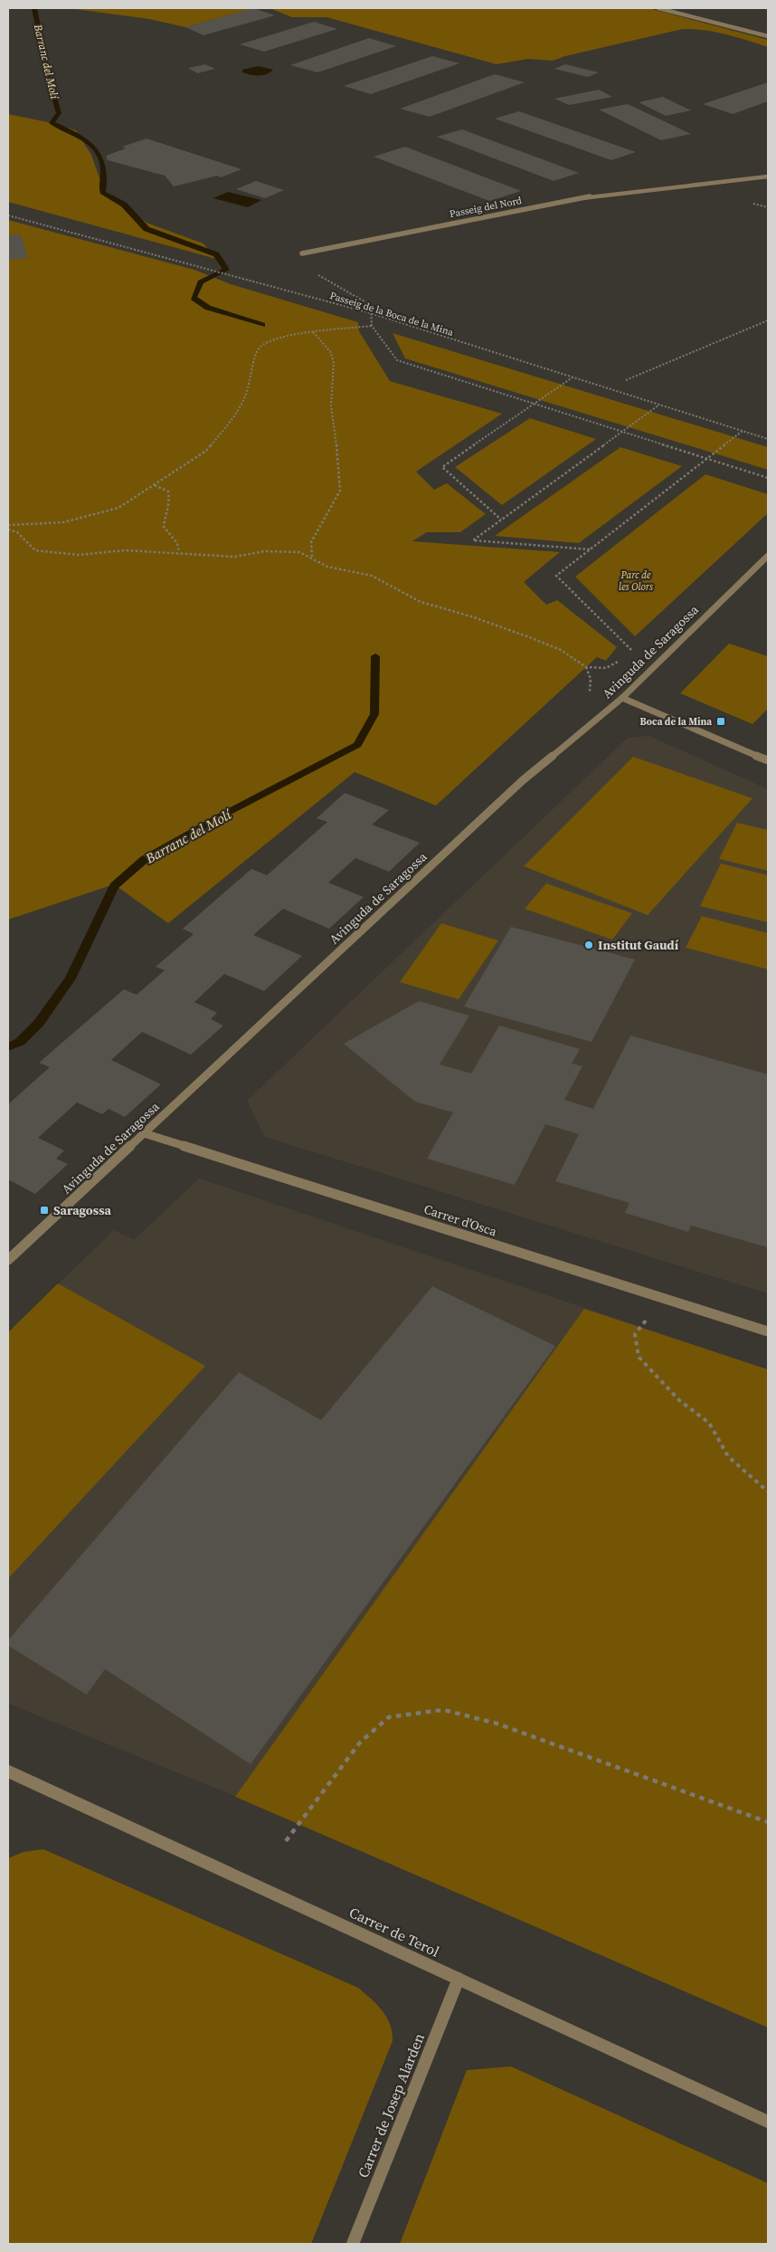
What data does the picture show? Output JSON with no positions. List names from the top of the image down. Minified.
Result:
{"streets":{"street":["Passeig del Nord","Avinguda de Saragossa","Carrer d'Osca","Carrer de Terol","Carrer de Josep Alarden"],"path":["Passeig de la Boca de la Mina"]},"crossings":[["Avinguda de Saragossa","Carrer d'Osca"],["Carrer de Terol","Carrer de Josep Alarden"]],"water":["Barranc del Molí"],"parks":["Parc de les Olors"],"places":{"transit":["Boca de la Mina","Saragossa"],"other":["Institut Gaudí"]}}
